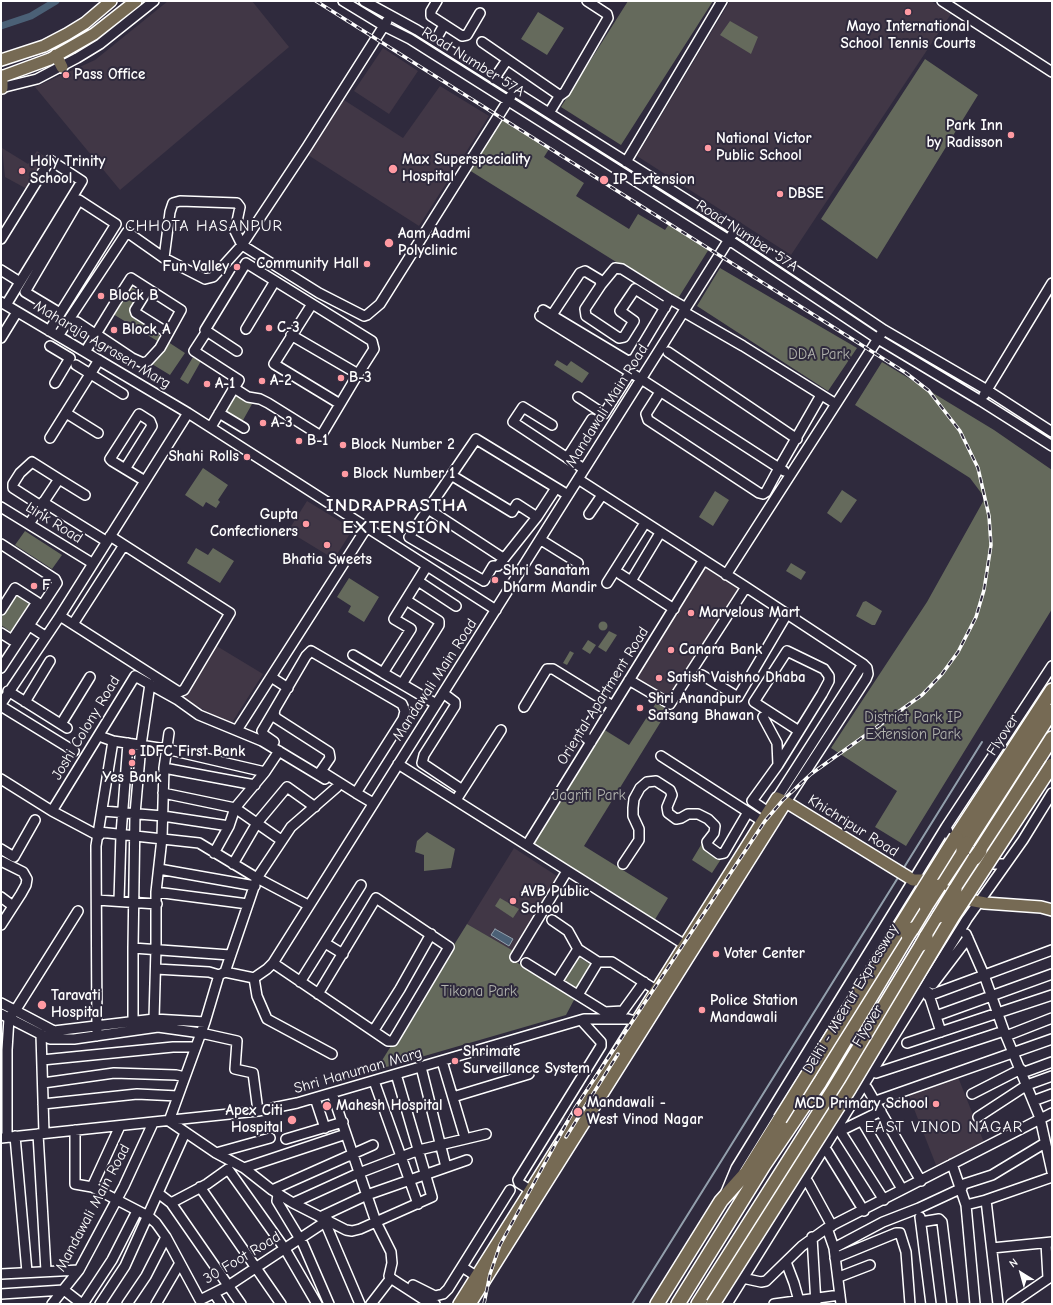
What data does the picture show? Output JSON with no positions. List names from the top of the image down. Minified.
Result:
{"streets":{"highway":["Flyover","Delhi - Meerut Expressway"],"main road":["Khichripur Road"],"street":["Road Number 57A","Maharaja Agrasen Marg","Mandawali Main Road","Link Road","Oriental Apartment Road","Joshi Colony Road","Shri Hanuman Marg","30 Foot Road"]},"crossings":[["Road Number 57A","Mandawali Main Road"],["Maharaja Agrasen Marg","Mandawali Main Road"],["Mandawali Main Road","Shri Hanuman Marg"],["Mandawali Main Road","30 Foot Road"],["Shri Hanuman Marg","30 Foot Road"]],"districts":["CHHOTA HASANPUR","INDRAPRASTHA EXTENSION","EAST VINOD NAGAR"],"parks":["DDA Park","District Park IP Extension Park","Jagriti Park","Tikona Park"],"places":["Mayo International School Tennis Courts","Pass Office","Park Inn by Radisson","National Victor Public School","Max Superspeciality Hospital","Holy Trinity School","IP Extension","DBSE","Aam Aadmi Polyclinic","Community Hall","Fun Valley","Block B","C-3","Block A","B-3","A-2","A-1","A-3","B-1","Block Number 2","Shahi Rolls","Block Number 1","Gupta Confectioners","Bhatia Sweets","Shri Sanatam Dharm Mandir","F","Marvelous Mart","Canara Bank","Satish Vaishno Dhaba","Shri Anandpur Satsang Bhawan","IDFC First Bank","Yes Bank","AVB Public School","Voter Center","Taravati Hospital","Police Station Mandawali","Shrimate Surveillance System","MCD Primary School","Mahesh Hospital","Mandawali - West Vinod Nagar","Apex Citi Hospital"],"north":"top left"}
